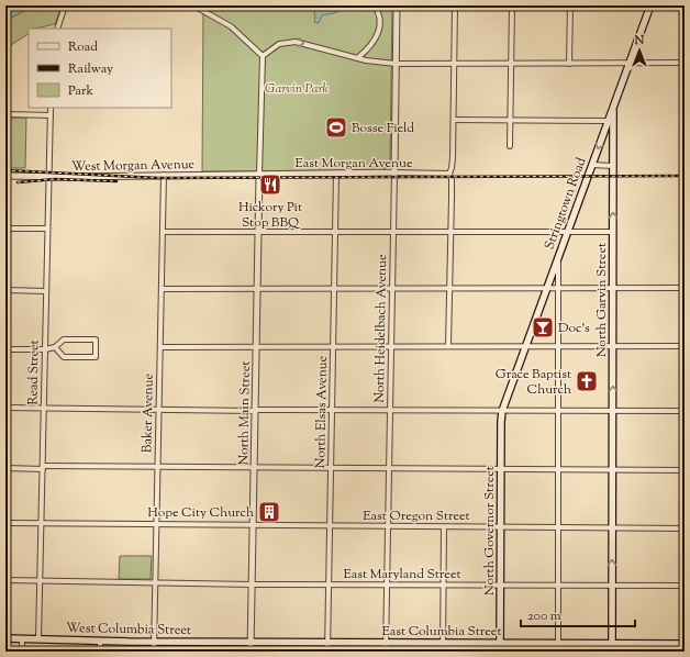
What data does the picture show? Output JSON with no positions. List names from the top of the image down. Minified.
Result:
{"streets":{"main road":["Stringtown Road","North Garvin Street","North Governor Street","West Columbia Street","East Columbia Street"],"street":["East Morgan Avenue","West Morgan Avenue","North Heidelbach Avenue","Read Street","North Elsas Avenue","Baker Avenue","North Main Street","East Oregon Street","East Maryland Street"]},"crossings":[["East Morgan Avenue","West Morgan Avenue"],["East Morgan Avenue","North Heidelbach Avenue"],["East Morgan Avenue","North Elsas Avenue"],["East Morgan Avenue","North Main Street"],["West Morgan Avenue","Read Street"],["West Morgan Avenue","Baker Avenue"],["West Morgan Avenue","North Main Street"],["Stringtown Road","North Garvin Street"],["Stringtown Road","North Governor Street"],["North Garvin Street","East Oregon Street"],["North Garvin Street","East Maryland Street"],["North Garvin Street","East Columbia Street"],["North Heidelbach Avenue","East Oregon Street"],["North Heidelbach Avenue","East Maryland Street"],["North Heidelbach Avenue","East Columbia Street"],["Read Street","East Oregon Street"],["Read Street","East Maryland Street"],["Read Street","West Columbia Street"],["North Elsas Avenue","East Oregon Street"],["North Elsas Avenue","East Maryland Street"],["North Elsas Avenue","East Columbia Street"],["Baker Avenue","East Oregon Street"],["Baker Avenue","East Maryland Street"],["Baker Avenue","West Columbia Street"],["North Main Street","East Oregon Street"],["North Main Street","East Maryland Street"],["North Main Street","West Columbia Street"],["North Main Street","East Columbia Street"],["East Oregon Street","North Governor Street"],["North Governor Street","East Maryland Street"],["North Governor Street","East Columbia Street"],["West Columbia Street","East Columbia Street"]],"parks":["Garvin Park"],"places":{"sports":["Bosse Field"],"restaurant":["Hickory Pit Stop BBQ"],"bar":["Doc's"],"church":["Grace Baptist Church"],"building":["Hope City Church"]},"legend":["Road","Railway","Park"],"scale_bar":"200 m","north":"top"}
